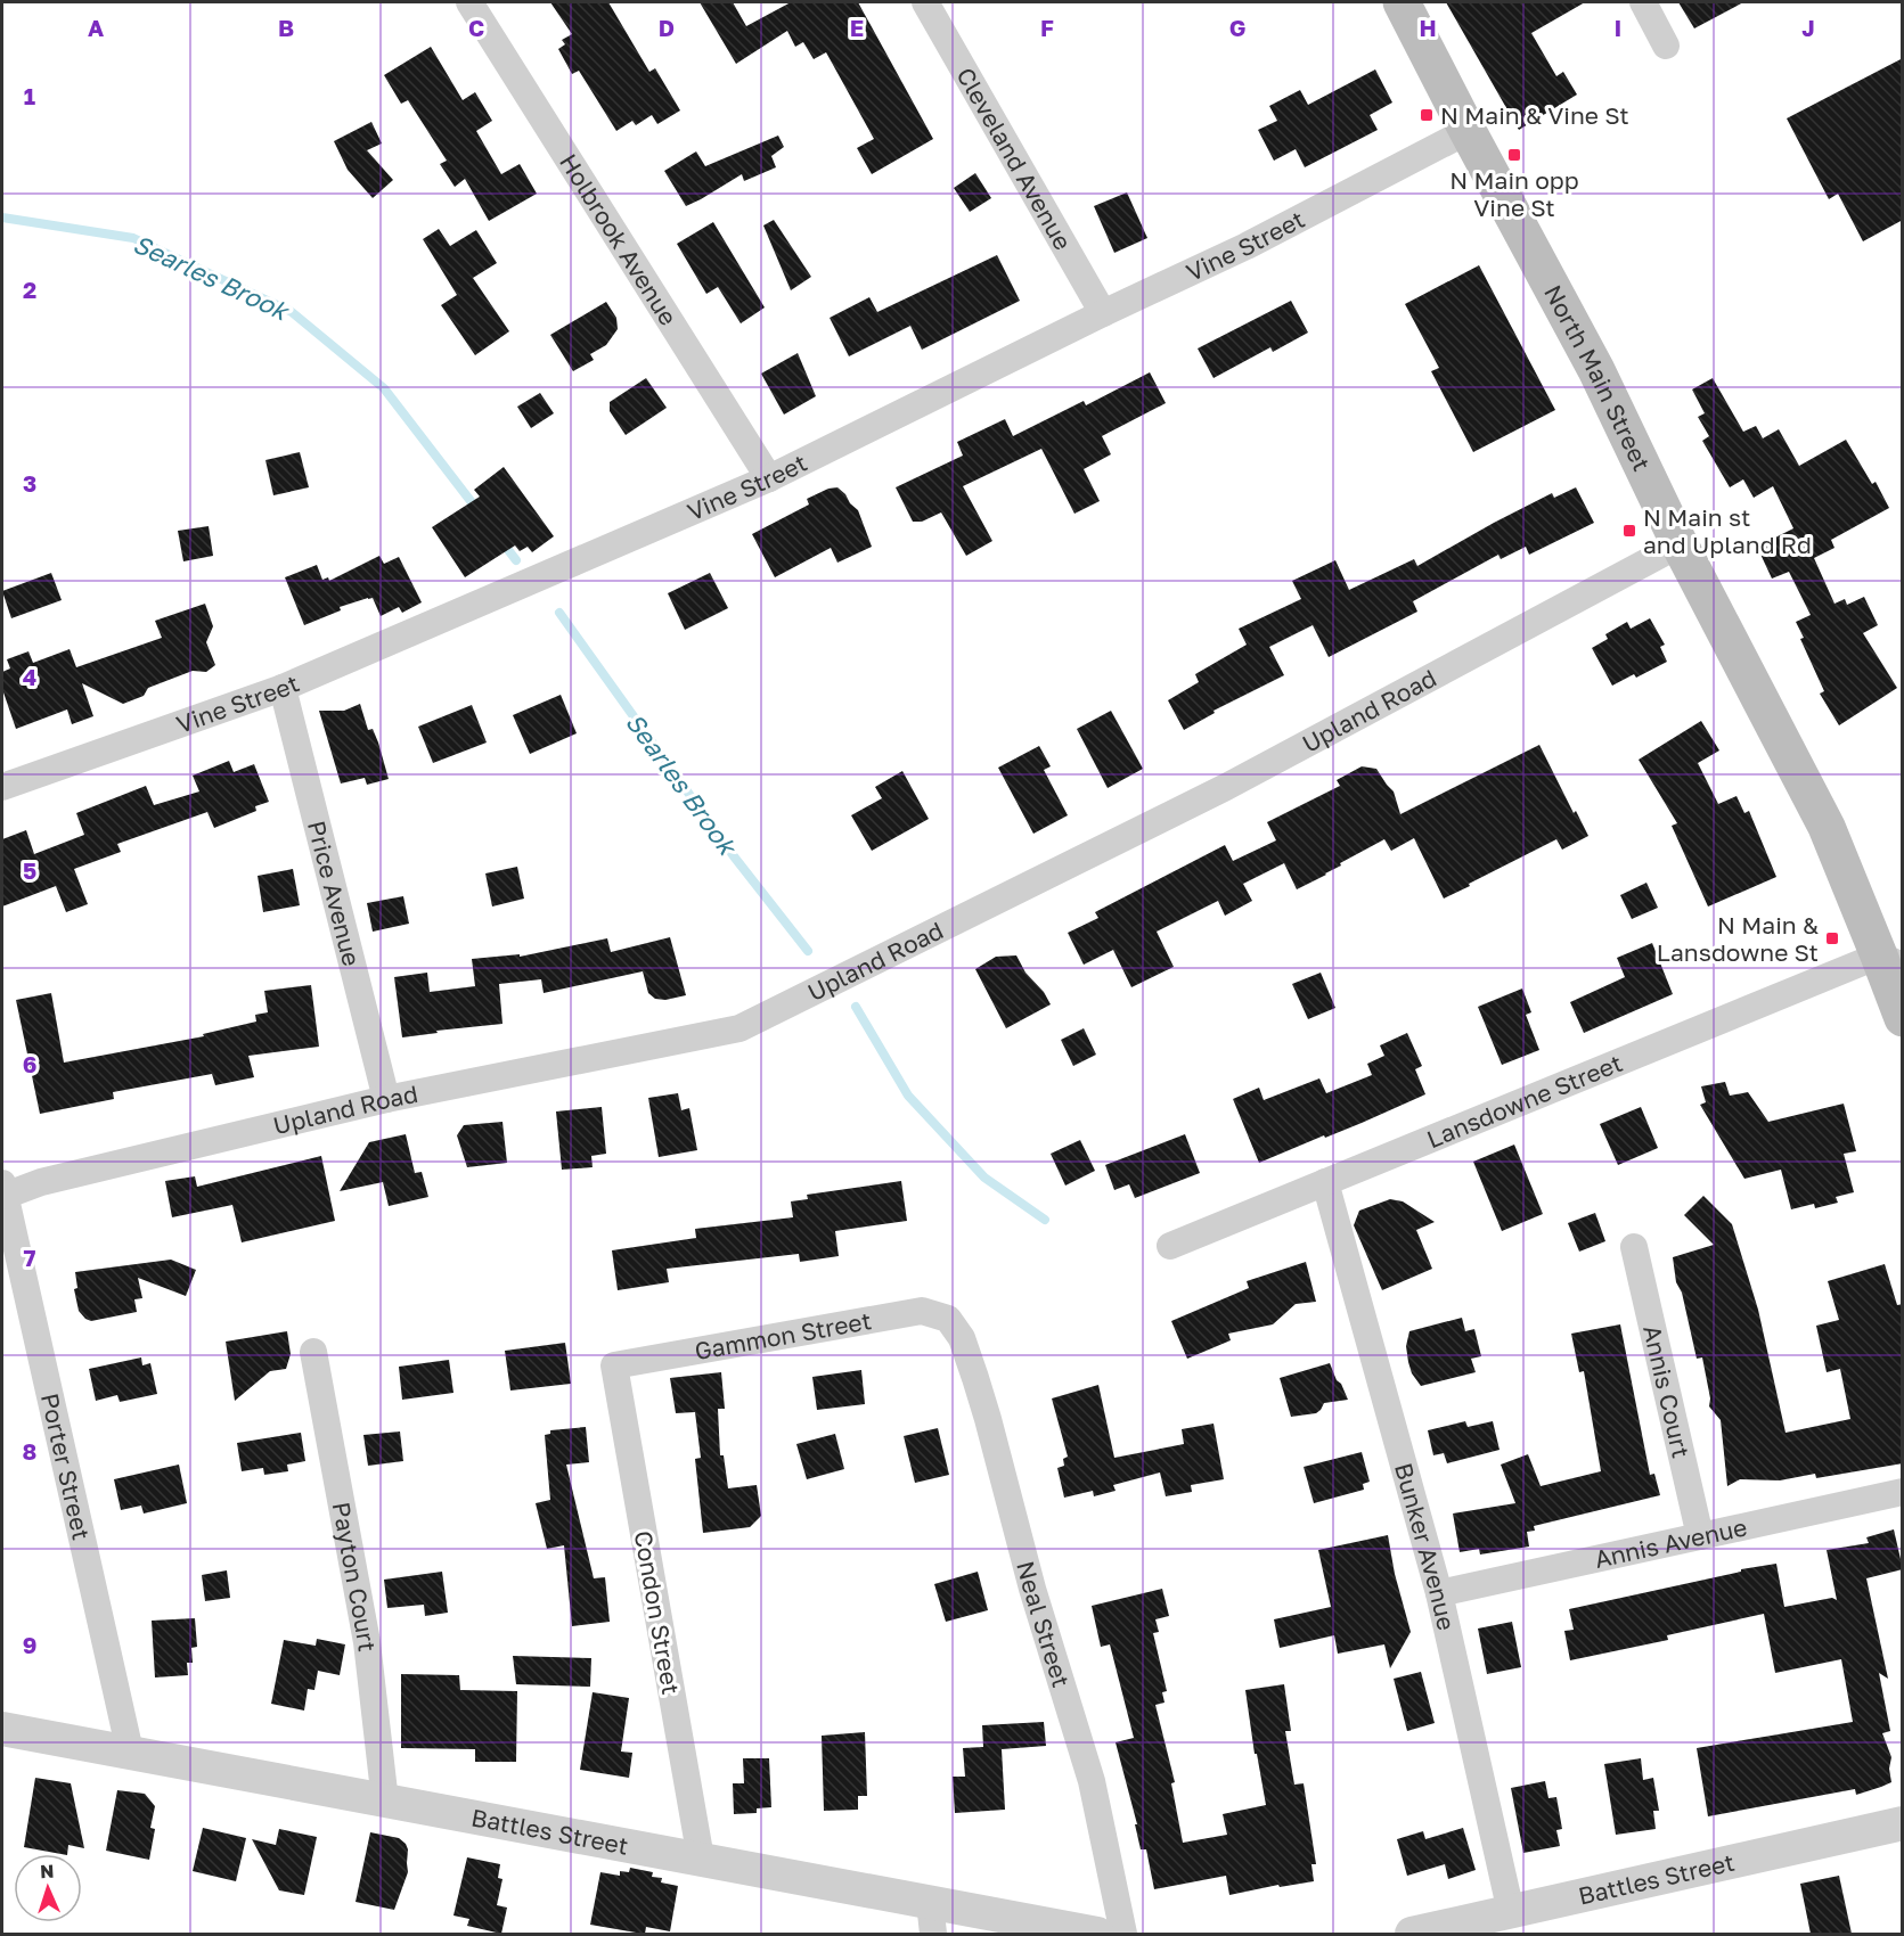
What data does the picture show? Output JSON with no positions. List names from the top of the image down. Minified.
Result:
{"streets":{"main road":["North Main Street"],"street":["Cleveland Avenue","Holbrook Avenue","Vine Street","Upland Road","Price Avenue","Lansdowne Street","Gammon Street","Annis Court","Porter Street","Annis Avenue","Bunker Avenue","Payton Court","Condon Street","Neal Street","Battles Street"]},"crossings":[["Cleveland Avenue","Vine Street"],["Holbrook Avenue","Vine Street"],["Vine Street","North Main Street"],["Vine Street","Price Avenue"],["North Main Street","Upland Road"],["North Main Street","Lansdowne Street"],["Upland Road","Price Avenue"],["Upland Road","Porter Street"],["Lansdowne Street","Bunker Avenue"],["Gammon Street","Condon Street"],["Gammon Street","Neal Street"],["Annis Court","Annis Avenue"],["Porter Street","Battles Street"],["Annis Avenue","Bunker Avenue"],["Bunker Avenue","Battles Street"],["Payton Court","Battles Street"],["Condon Street","Battles Street"]],"water":["Searles Brook"],"places":{"transit":["N Main & Vine St","N Main opp Vine St","N Main st and Upland Rd","N Main & Lansdowne St"]},"north":"top","grid":{"columns":["A","B","C","D","E","F","G","H","I","J"],"rows":["1","2","3","4","5","6","7","8","9"]}}
